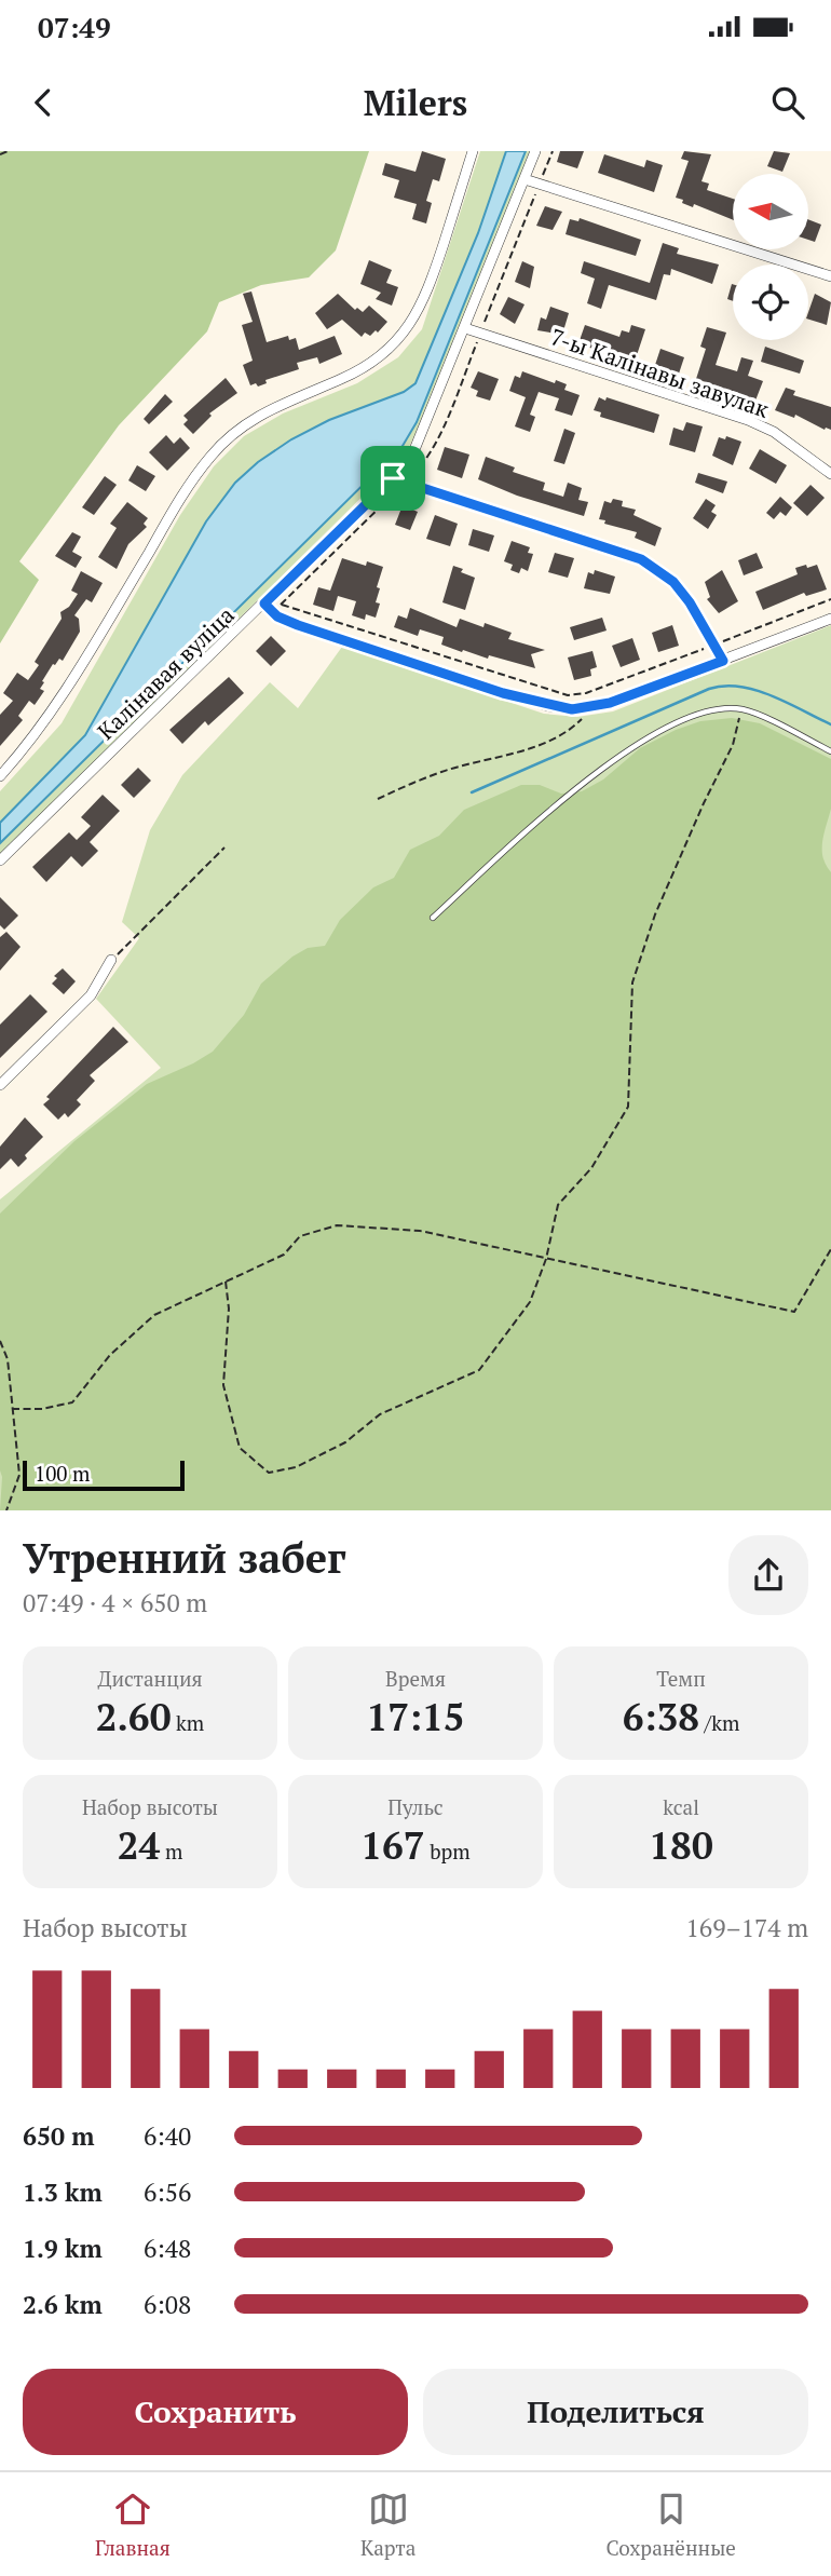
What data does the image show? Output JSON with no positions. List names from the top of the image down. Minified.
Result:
{"streets":{"street":["7-ы Калінавы завулак","Калінавая вуліца"]},"crossings":[["7-ы Калінавы завулак","Калінавая вуліца"]],"scale_bar":"100 m","north":"left","page":{"status":"07:49","header":"Milers","scale":"100 m","heading":["Утренний забег","07:49 · 4 × 650 m"],"stats":[["Дистанция","2.60 km"],["Время","17:15"],["Темп","6:38 /km"],["Набор высоты","24 m"],["Пульс","167 bpm"],["kcal","180"]],"chart":["Набор высоты","169–174 m"],"list":[{"name":"650 m","note":"6:40"},{"name":"1.3 km","note":"6:56"},{"name":"1.9 km","note":"6:48"},{"name":"2.6 km","note":"6:08"}],"buttons":["Сохранить","Поделиться"],"tabs":["Главная","Карта","Сохранённые"]}}
